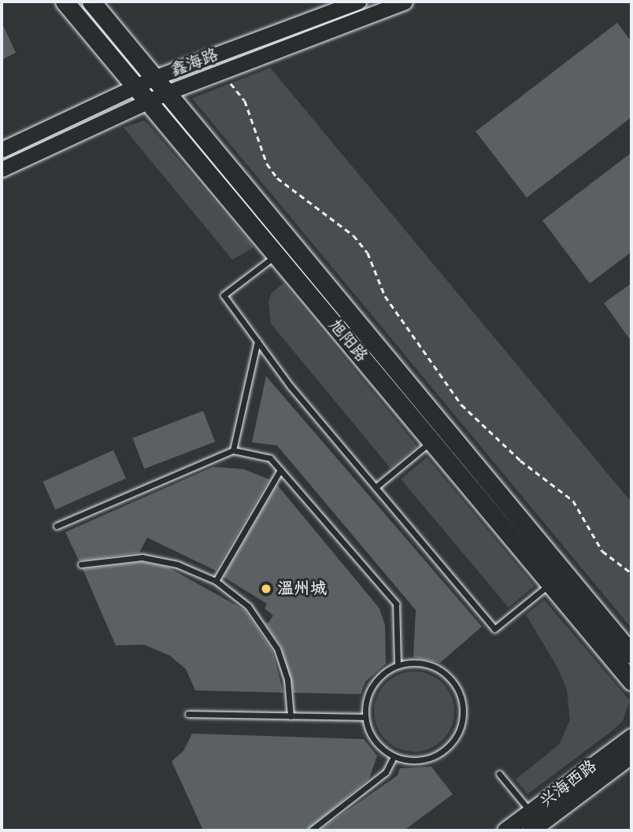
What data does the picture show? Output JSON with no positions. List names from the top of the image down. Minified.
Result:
{"streets":{"main road":["旭阳路","兴海西路"],"street":["鑫海路"]},"crossings":[["鑫海路","旭阳路"]],"places":["温州城"]}
